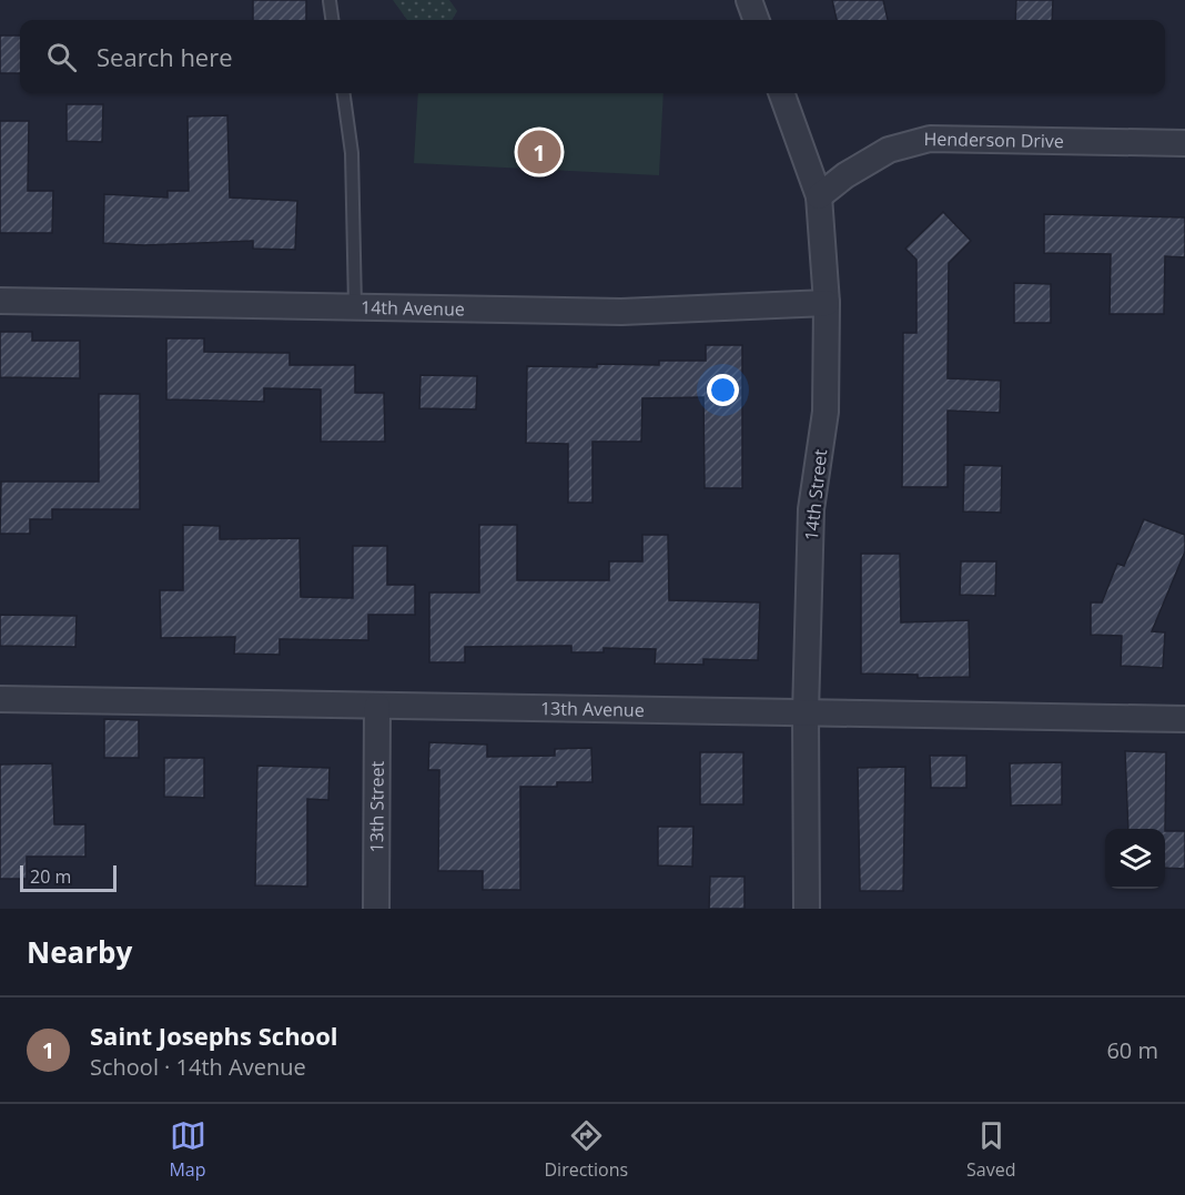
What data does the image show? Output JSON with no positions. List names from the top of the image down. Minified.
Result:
{"streets":{"street":["Henderson Drive","14th Avenue","14th Street","13th Avenue","13th Street"]},"crossings":[["Henderson Drive","14th Street"],["14th Avenue","14th Street"],["14th Street","13th Avenue"],["13th Avenue","13th Street"]],"scale_bar":"20 m","page":{"search":"Search here","pins":"1","scale":"20 m","heading":"Nearby","list":[{"mark":"1","name":"Saint Josephs School","note":"School · 14th Avenue","value":"60 m"}],"nav":["Map","Directions","Saved"]}}
